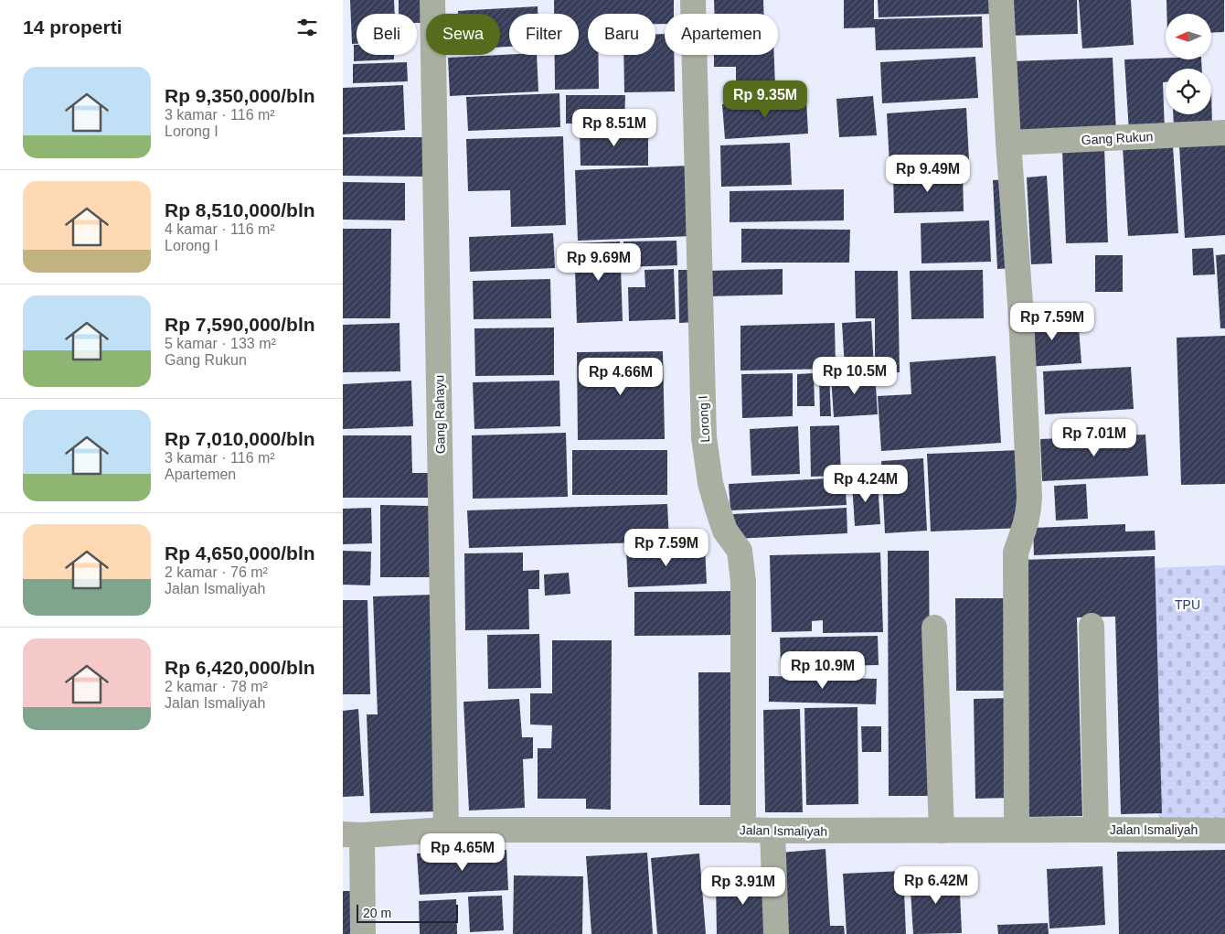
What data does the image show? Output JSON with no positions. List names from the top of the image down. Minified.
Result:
{"streets":{"street":["Gang Rukun","Gang Rahayu","Lorong I","Jalan Ismaliyah"]},"crossings":[["Gang Rahayu","Jalan Ismaliyah"],["Lorong I","Jalan Ismaliyah"]],"parks":["TPU"],"scale_bar":"20 m","north":"left","page":{"heading":"14 properti","chip":["Beli","Sewa","Filter","Baru","Apartemen"],"list":[{"name":"Rp 9,350,000/bln","note":"3 kamar · 116 m² · Lorong I"},{"name":"Rp 8,510,000/bln","note":"4 kamar · 116 m² · Lorong I"},{"name":"Rp 7,590,000/bln","note":"5 kamar · 133 m² · Gang Rukun"},{"name":"Rp 7,010,000/bln","note":"3 kamar · 116 m² · Apartemen"},{"name":"Rp 4,650,000/bln","note":"2 kamar · 76 m² · Jalan Ismaliyah"},{"name":"Rp 6,420,000/bln","note":"2 kamar · 78 m² · Jalan Ismaliyah"}],"price":["Rp 9.35M","Rp 8.51M","Rp 9.49M","Rp 9.69M","Rp 7.59M","Rp 10.5M","Rp 4.66M","Rp 7.01M","Rp 4.24M","Rp 7.59M","Rp 10.9M","Rp 4.65M","Rp 6.42M","Rp 3.91M"],"scale":"20 m"}}
